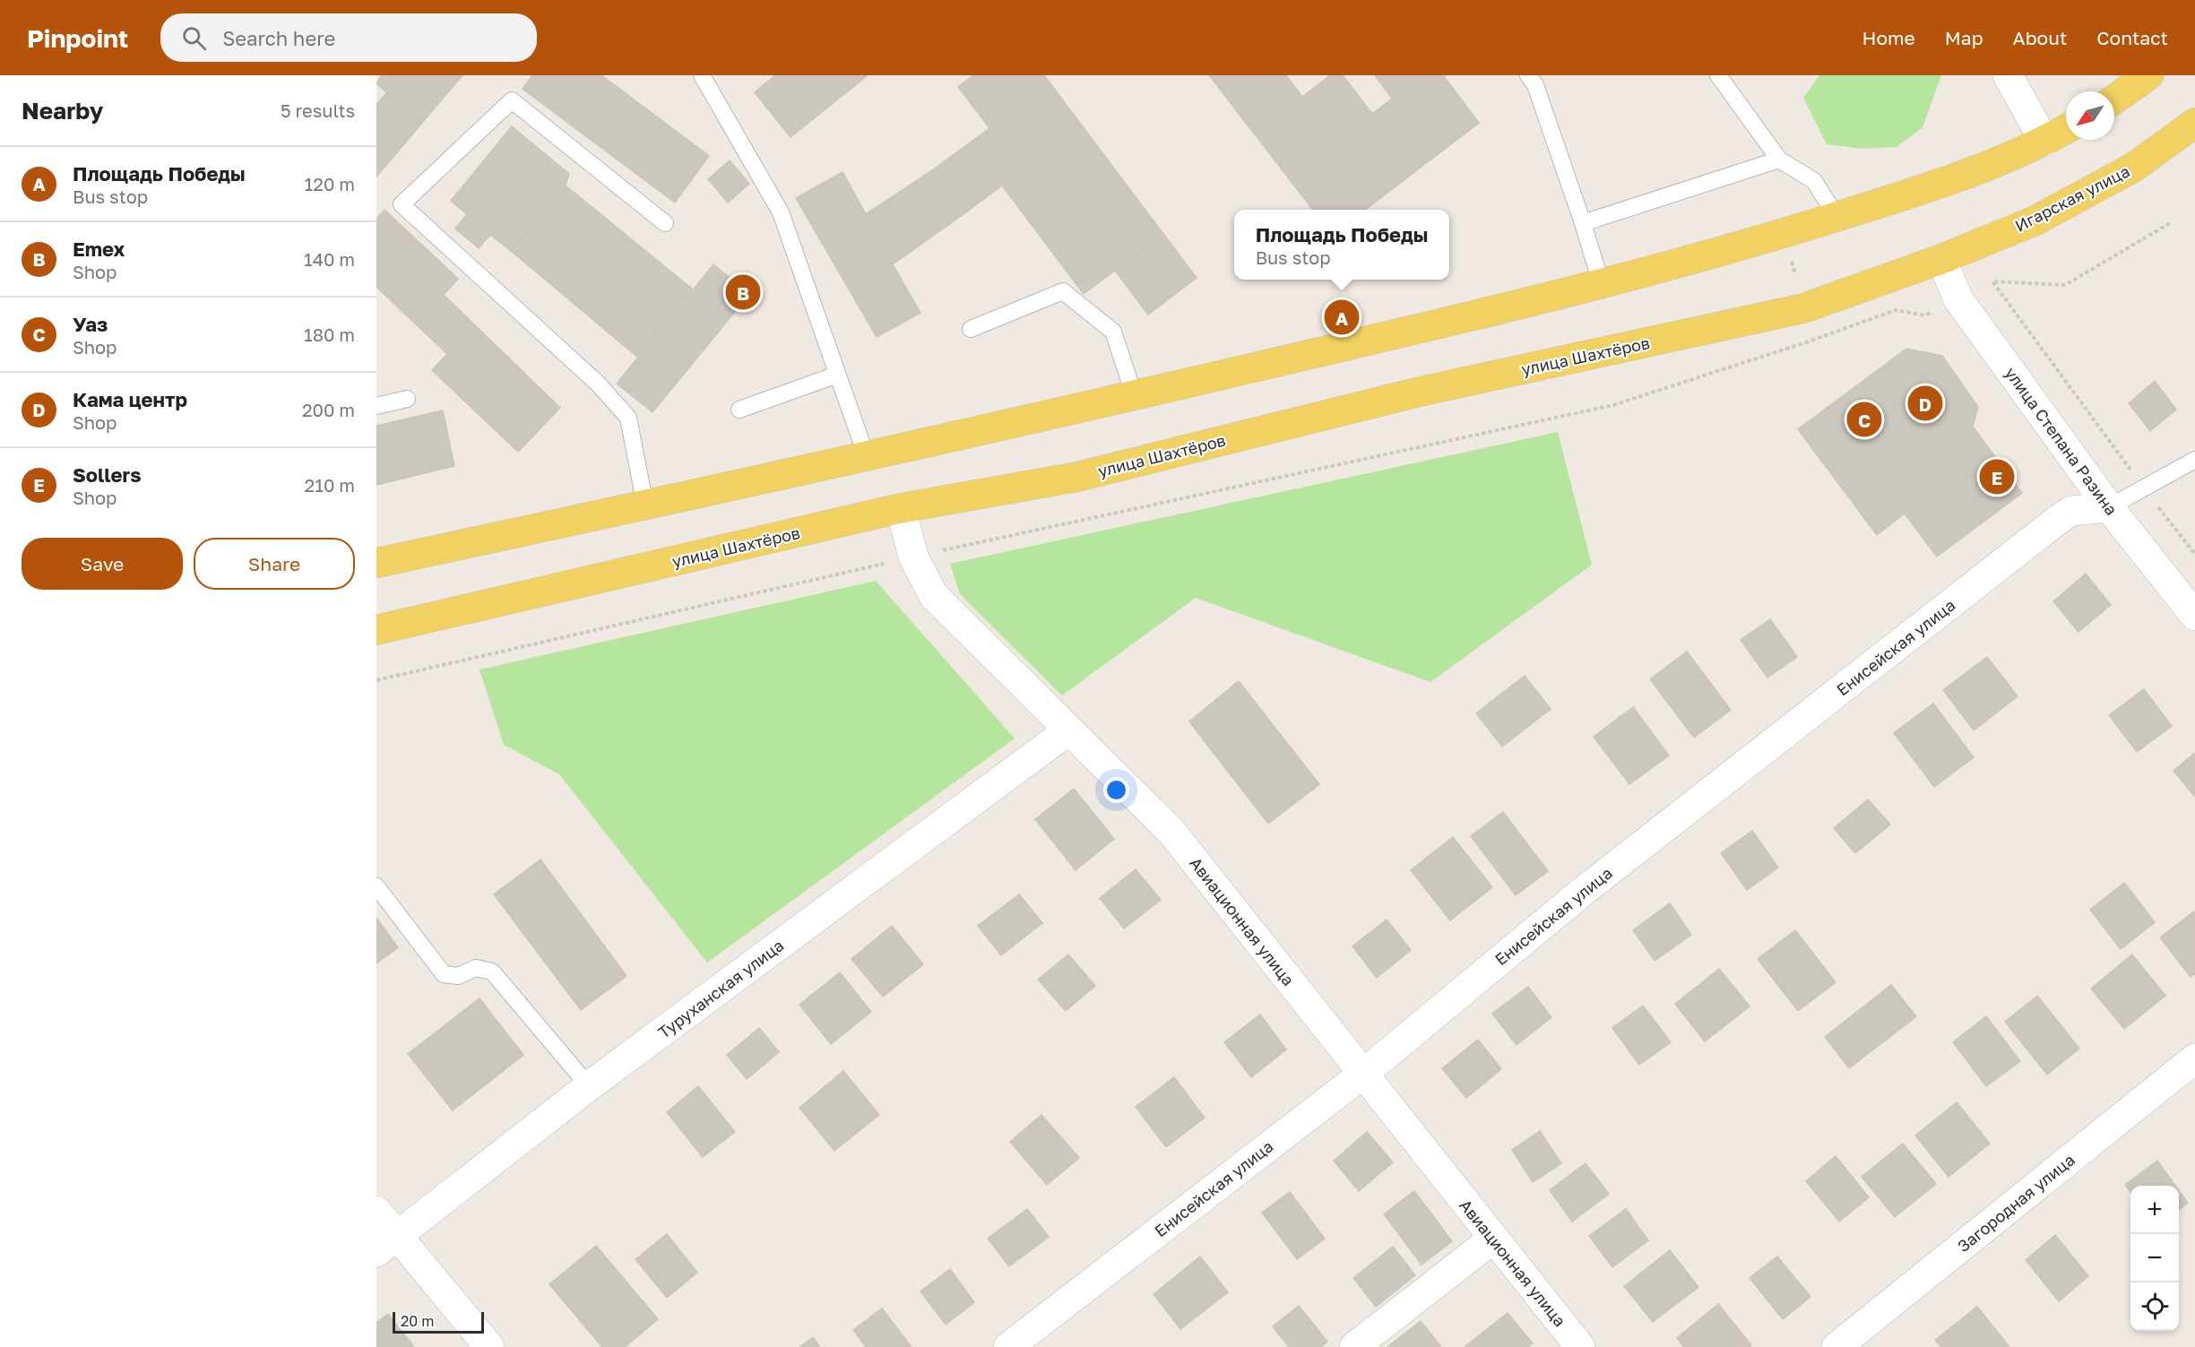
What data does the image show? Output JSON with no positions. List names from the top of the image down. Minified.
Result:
{"streets":{"main road":["Игарская улица","улица Шахтёров"],"street":["улица Степана Разина","Енисейская улица","Авиационная улица","Туруханская улица","Загородная улица"]},"crossings":[["Игарская улица","улица Шахтёров"],["Игарская улица","улица Степана Разина"],["улица Шахтёров","улица Степана Разина"],["улица Шахтёров","Авиационная улица"],["улица Степана Разина","Енисейская улица"],["Енисейская улица","Авиационная улица"],["Авиационная улица","Туруханская улица"]],"scale_bar":"20 m","north":"bottom left","page":{"header":"Pinpoint","search":"Search here","nav":["Home","Map","About","Contact"],"heading":["Nearby","5 results"],"list":[{"mark":"A","name":"Площадь Победы","note":"Bus stop","value":"120 m"},{"mark":"B","name":"Emex","note":"Shop","value":"140 m"},{"mark":"C","name":"Уаз","note":"Shop","value":"180 m"},{"mark":"D","name":"Кама центр","note":"Shop","value":"200 m"},{"mark":"E","name":"Sollers","note":"Shop","value":"210 m"}],"popup":["Площадь Победы","Bus stop"],"pins":["B","A","D","C","E"],"buttons":["Save","Share"],"map_buttons":["+","−"],"scale":"20 m"}}
